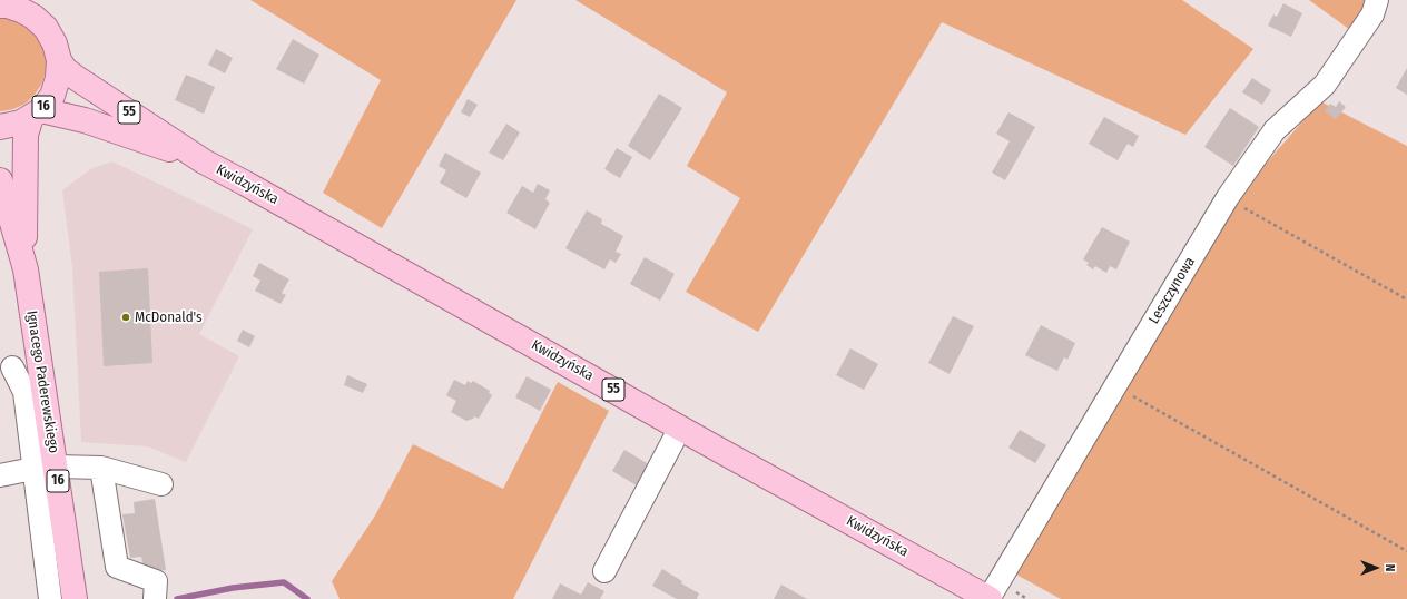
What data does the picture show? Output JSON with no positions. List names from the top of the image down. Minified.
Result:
{"streets":{"main road":["16","55","Kwidzyńska","Ignacego Paderewskiego"],"street":["Leszczynowa"]},"crossings":[["16","55"],["16","Ignacego Paderewskiego"],["55","Kwidzyńska"],["55","Ignacego Paderewskiego"],["Kwidzyńska","Leszczynowa"]],"places":["McDonald's"],"north":"right"}
